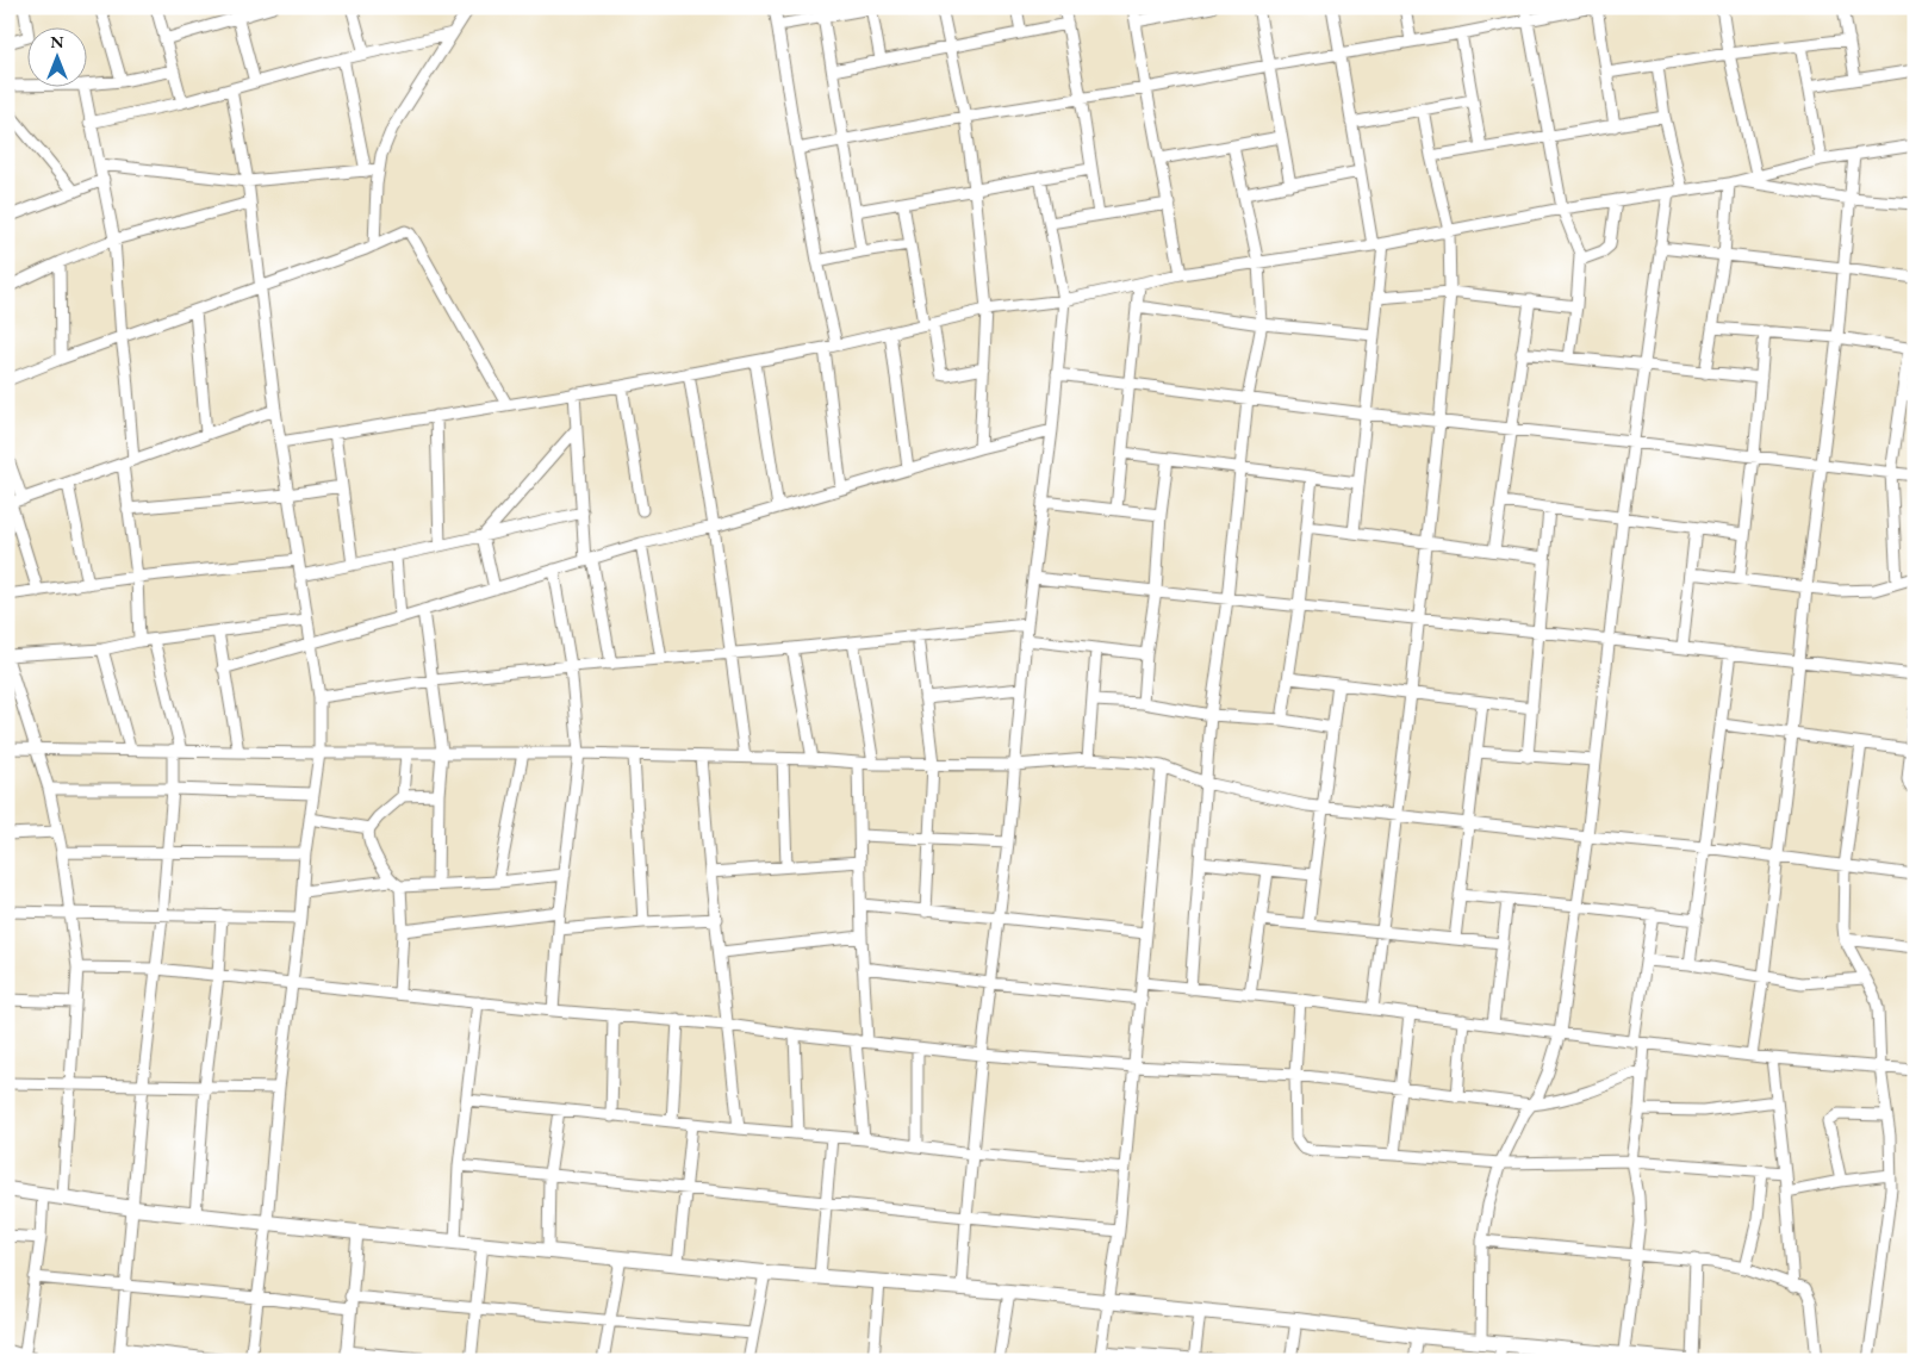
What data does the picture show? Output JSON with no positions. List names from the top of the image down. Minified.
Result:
{"north":"top"}
